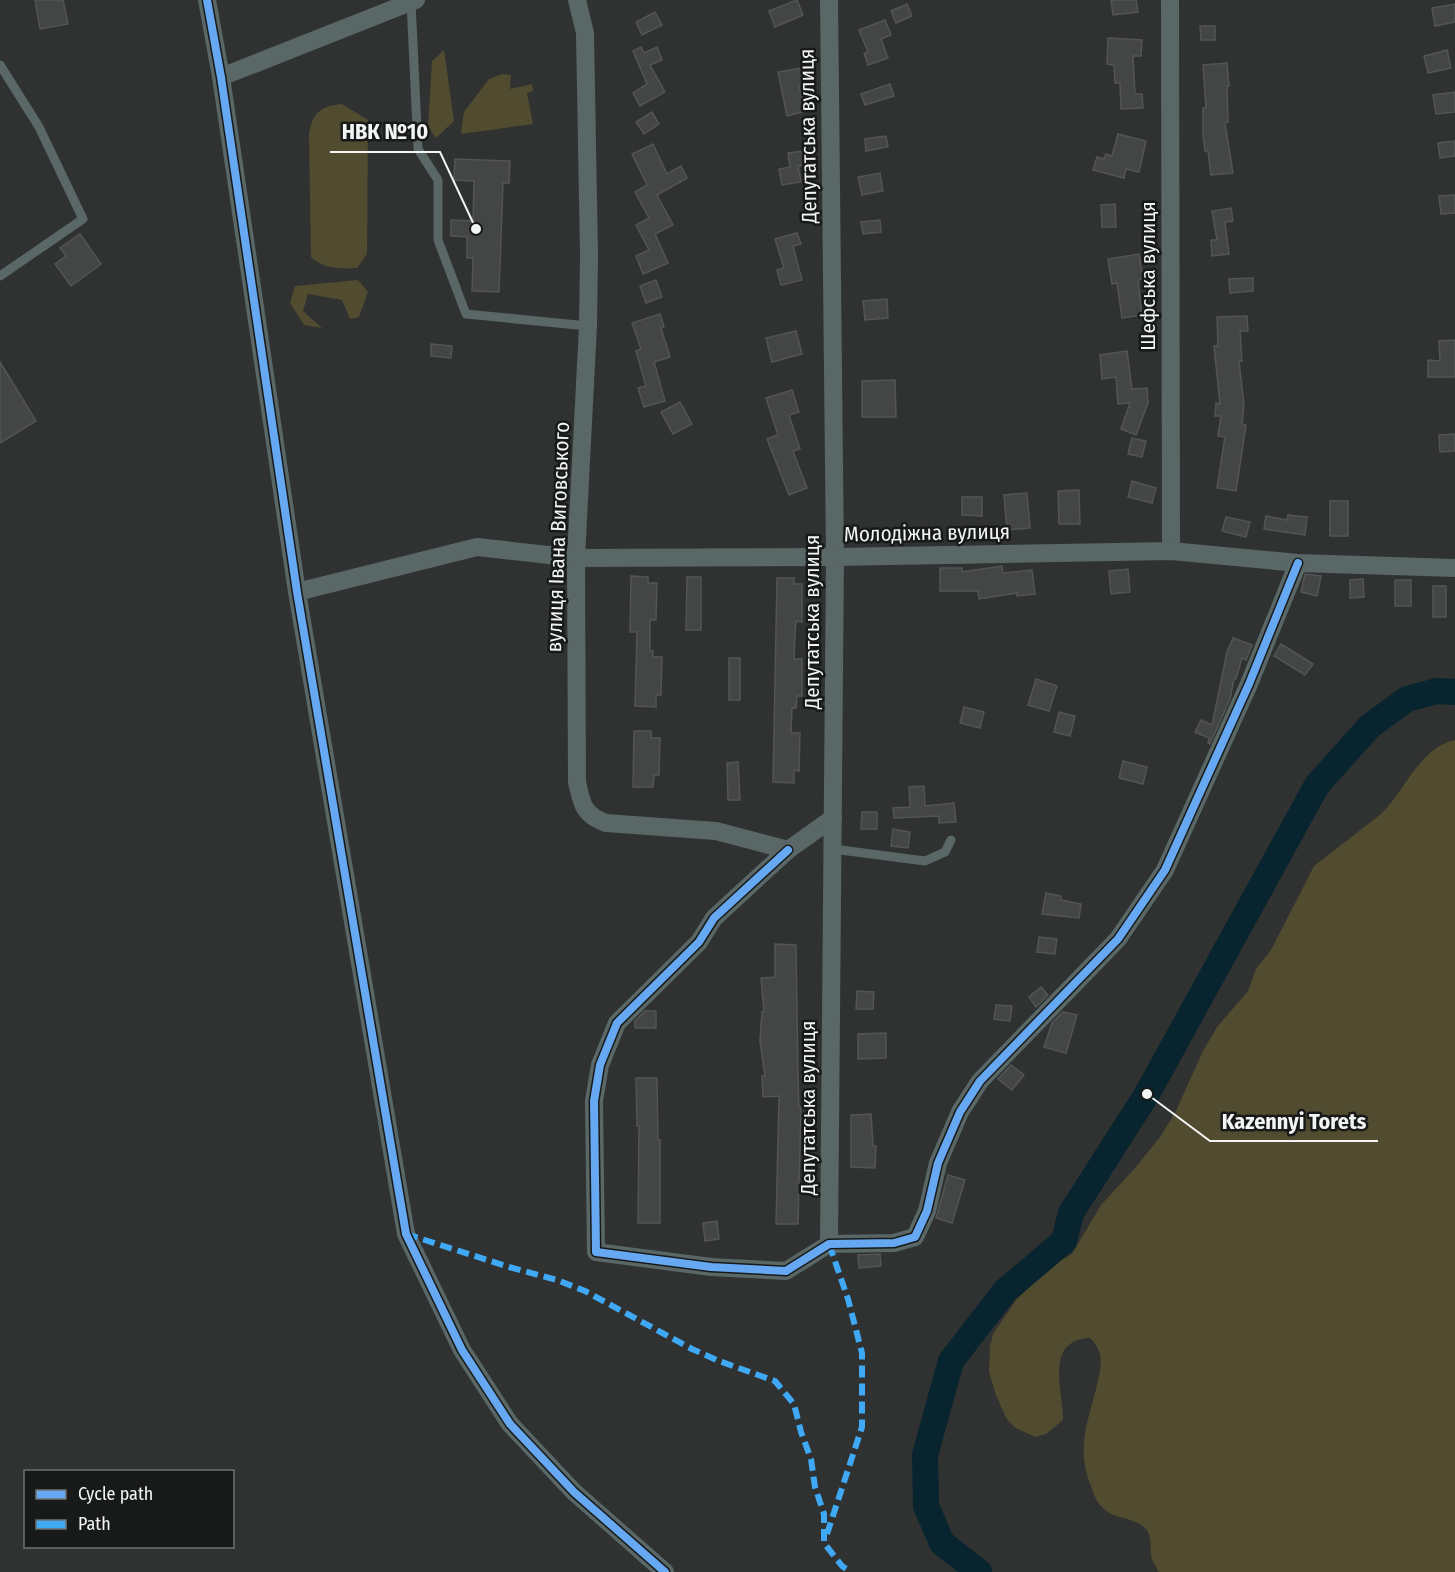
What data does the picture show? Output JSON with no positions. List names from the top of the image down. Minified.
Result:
{"streets":{"street":["Депутатська вулиця","Шефська вулиця","Молодіжна вулиця","вулиця Івана Виговського"]},"crossings":[["Депутатська вулиця","Молодіжна вулиця"],["Шефська вулиця","Молодіжна вулиця"],["Молодіжна вулиця","вулиця Івана Виговського"]],"places":["НВК №10","Kazennyi Torets"],"legend":["Cycle path","Path"]}
